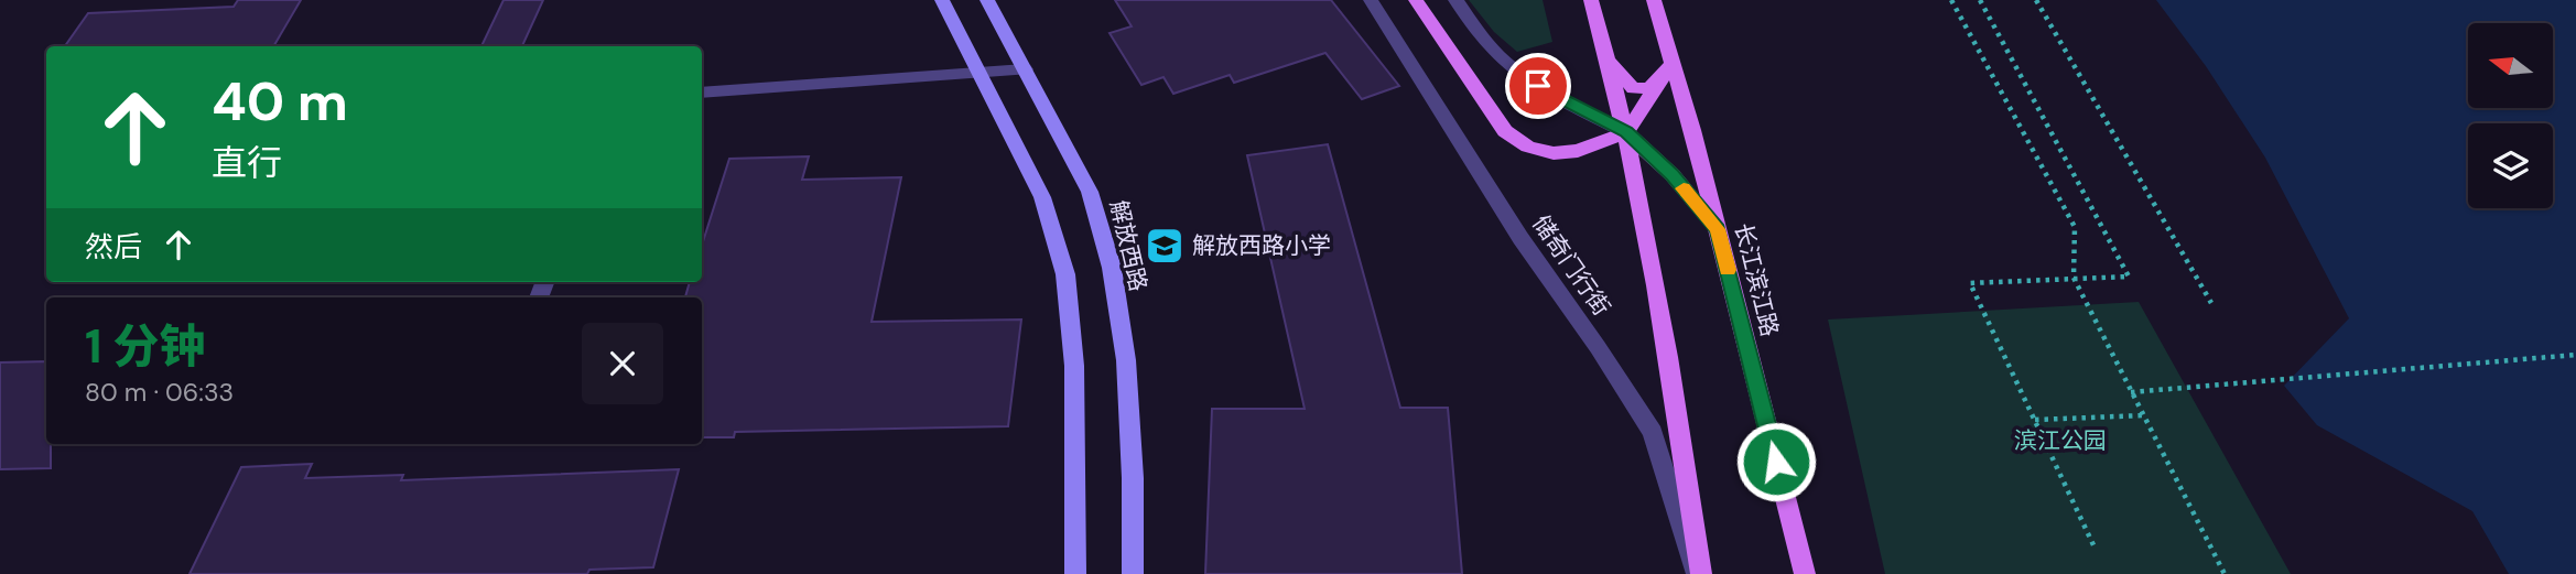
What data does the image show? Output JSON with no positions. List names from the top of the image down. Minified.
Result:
{"streets":{"main road":["解放西路","长江滨江路"],"street":["储奇门行街"]},"parks":["滨江公园"],"places":{"school or university":["解放西路小学"]},"north":"left","page":{"turn":["40 m","直行"],"then":"然后","heading":["1 分钟","80 m · 06:33"]}}
